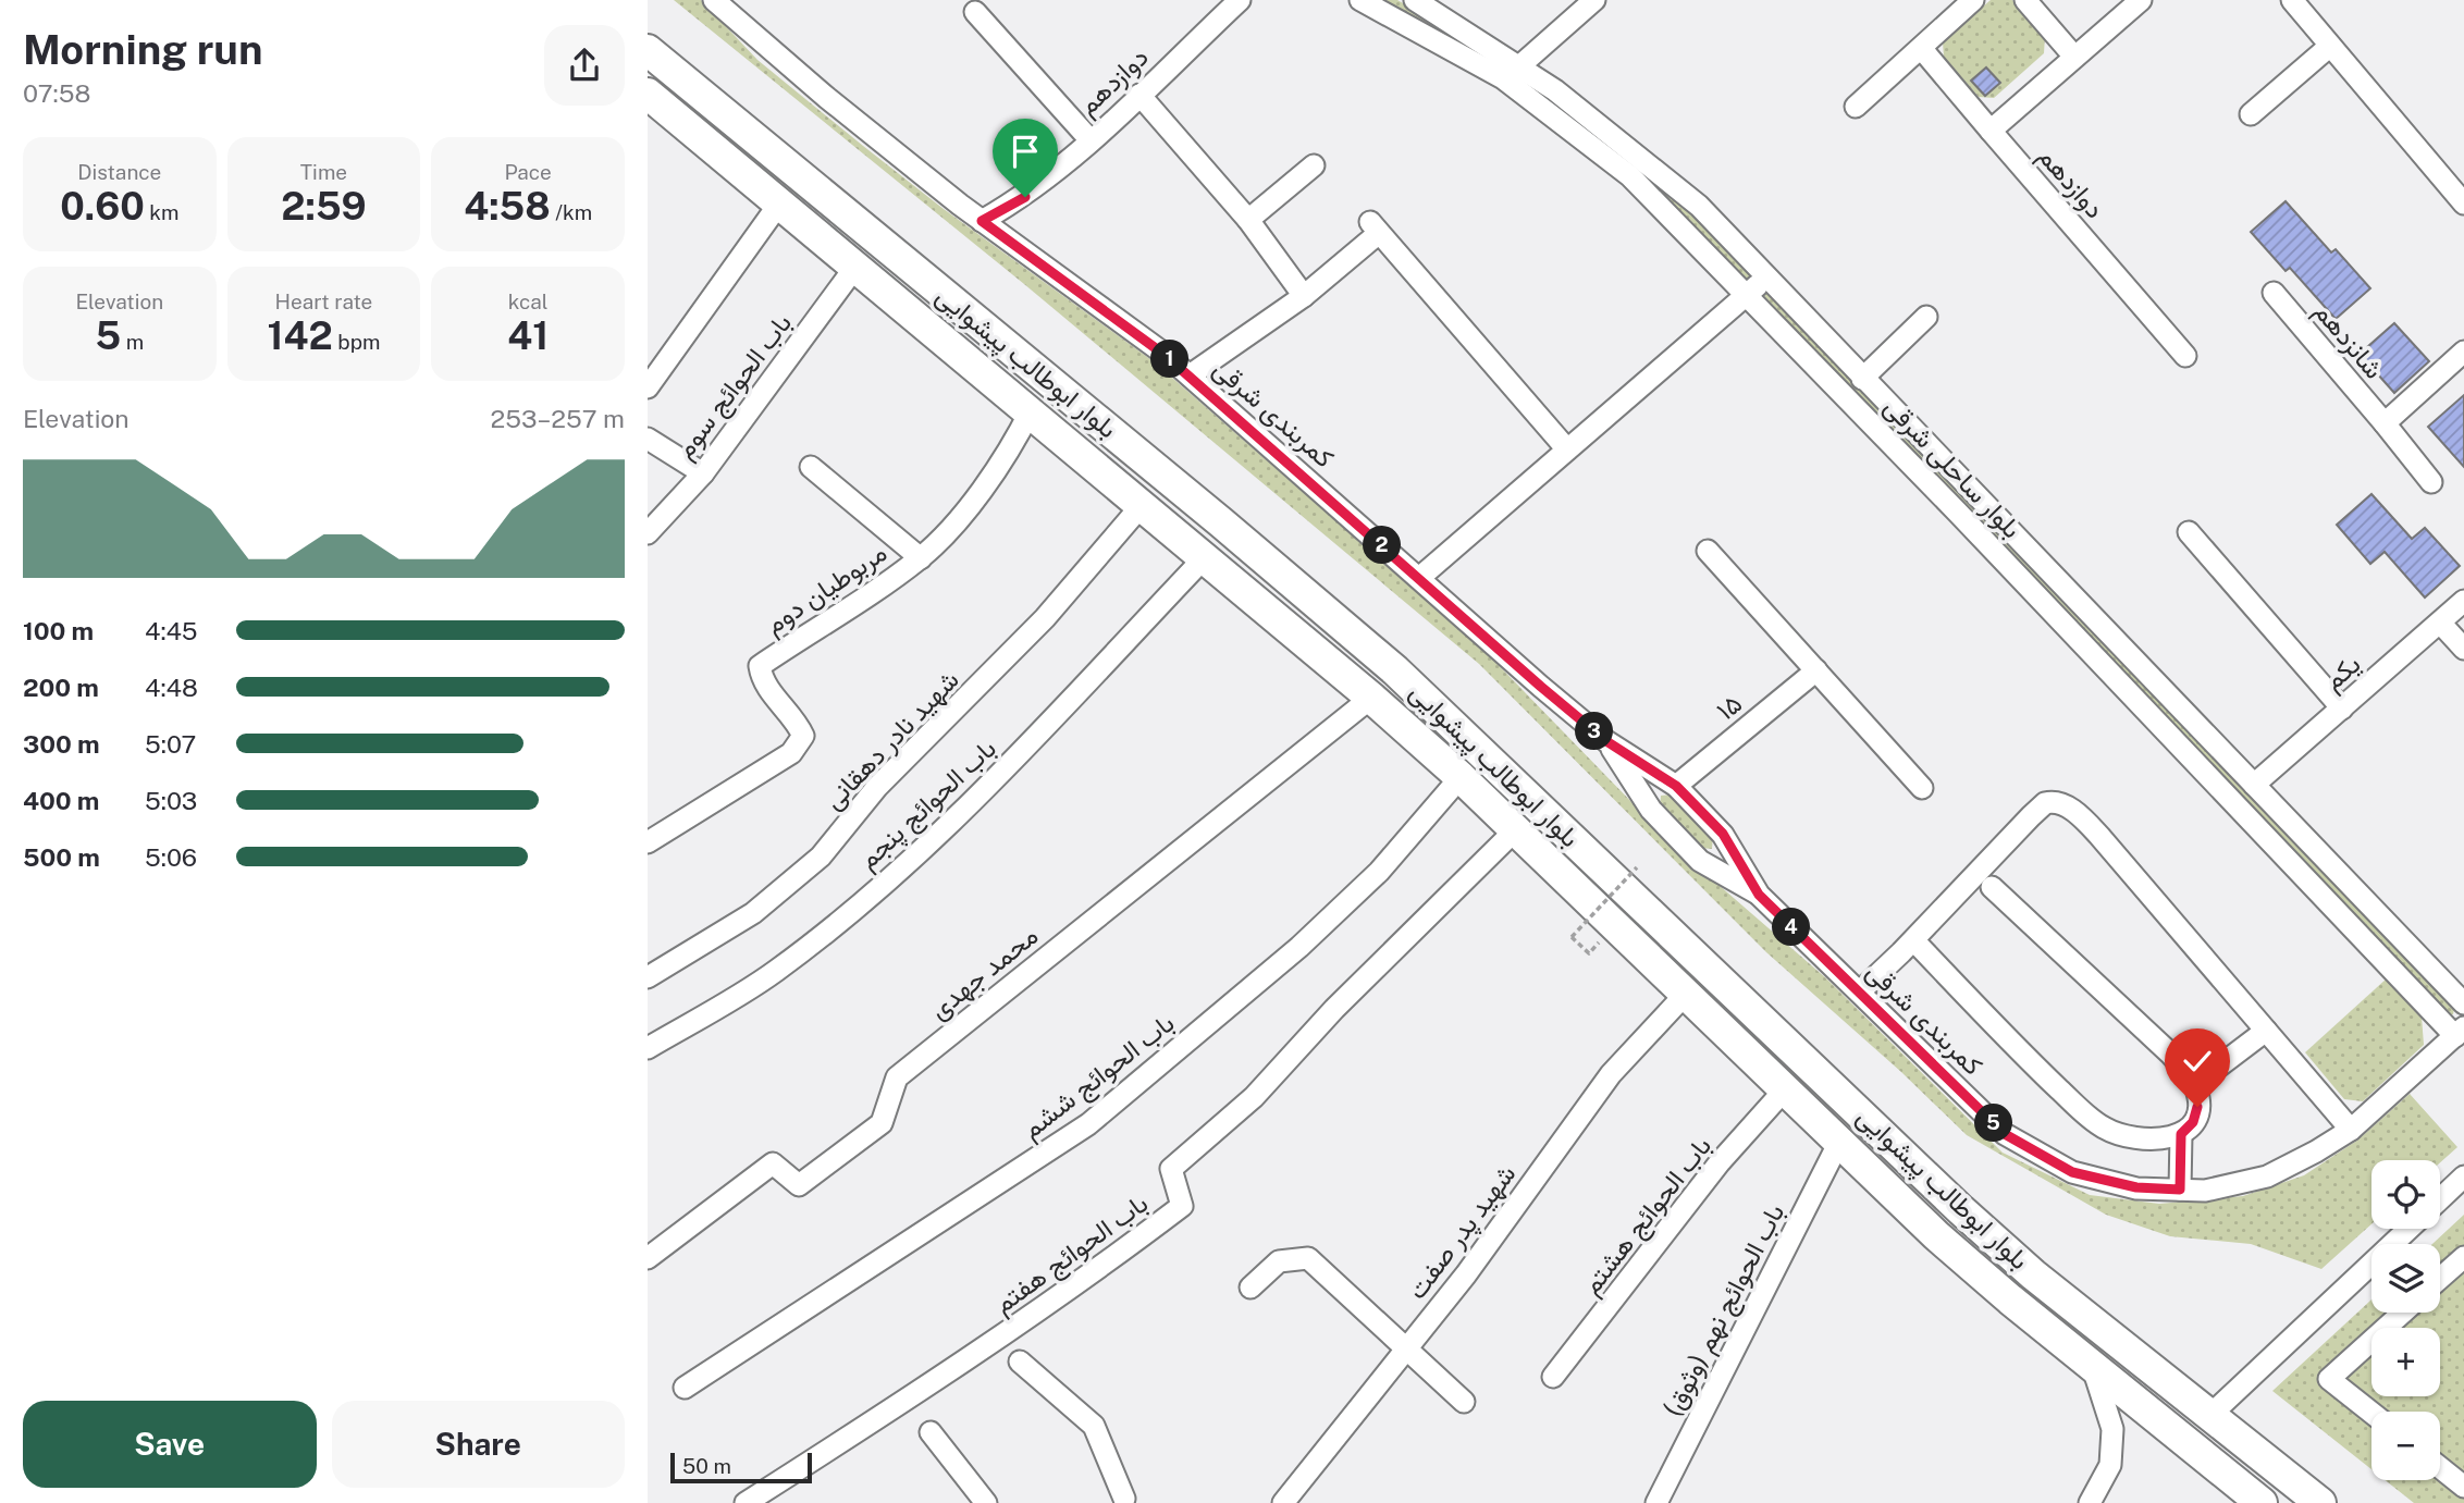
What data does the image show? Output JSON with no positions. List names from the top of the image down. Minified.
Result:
{"streets":{"highway":["بلوار ابوطالب پیشوایی"],"street":["دوازدهم","شانزدهم","باب الحوائج سوم","کمربندی شرقی","بلوار ساحلی شرقی","مربوطیان دوم","یکم","۱۵","شهید نادر دهقانی","باب الحوائج پنجم","محمد جهدی","باب الحوائج ششم","باب الحوائج هشتم","شهید پدر صفت","باب الحوائج هفتم","باب الحوائج نهم (وثوق)"]},"crossings":[["دوازدهم","کمربندی شرقی"],["بلوار ابوطالب پیشوایی","باب الحوائج سوم"],["بلوار ابوطالب پیشوایی","مربوطیان دوم"],["بلوار ابوطالب پیشوایی","شهید نادر دهقانی"],["بلوار ابوطالب پیشوایی","باب الحوائج پنجم"],["بلوار ابوطالب پیشوایی","محمد جهدی"],["بلوار ابوطالب پیشوایی","باب الحوائج ششم"],["بلوار ابوطالب پیشوایی","باب الحوائج هشتم"],["بلوار ابوطالب پیشوایی","شهید پدر صفت"],["بلوار ابوطالب پیشوایی","باب الحوائج هفتم"],["بلوار ابوطالب پیشوایی","باب الحوائج نهم (وثوق)"],["کمربندی شرقی","بلوار ساحلی شرقی"],["کمربندی شرقی","۱۵"],["بلوار ساحلی شرقی","یکم"]],"scale_bar":"50 m","page":{"heading":["Morning run","07:58"],"stats":[["Distance","0.60 km"],["Time","2:59"],["Pace","4:58 /km"],["Elevation","5 m"],["Heart rate","142 bpm"],["kcal","41"]],"pins":["1","2","3","4","5"],"chart":["Elevation","253–257 m"],"list":[{"name":"100 m","note":"4:45"},{"name":"200 m","note":"4:48"},{"name":"300 m","note":"5:07"},{"name":"400 m","note":"5:03"},{"name":"500 m","note":"5:06"}],"map_buttons":["+","−"],"buttons":["Save","Share"],"scale":"50 m"}}
